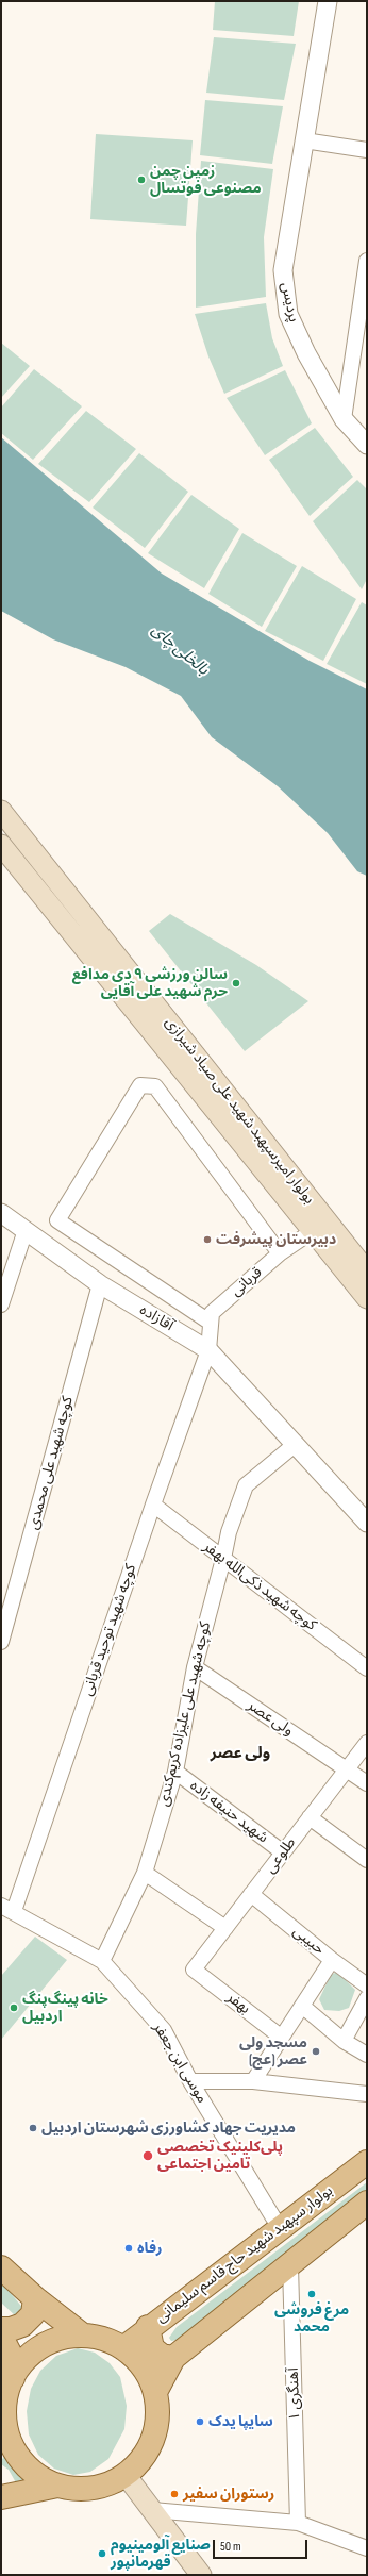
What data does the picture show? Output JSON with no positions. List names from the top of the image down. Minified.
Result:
{"streets":{"main road":["بولوار امیرسپهبد شهید علی صیاد شیرازی","بولوار سپهبد شهید حاج قاسم سلیمانی"],"street":["پردیس","قربانی","آقازاده","کوچه شهید علی محمدی","کوچه شهید ذکی‌الله بهفر","کوچه شهید توحید قربانی","کوچه شهید علی علیزاده کریم‌کندی","ولی عصر","شهید حنیفه زاده","طلوعی","حبیبی","بهفر","موسی ابن جعفر","آهنگری ۱"]},"crossings":[["بولوار امیرسپهبد شهید علی صیاد شیرازی","قربانی"],["قربانی","آقازاده"],["قربانی","کوچه شهید توحید قربانی"],["آقازاده","کوچه شهید علی محمدی"],["آقازاده","کوچه شهید توحید قربانی"],["کوچه شهید ذکی‌الله بهفر","کوچه شهید توحید قربانی"],["کوچه شهید ذکی‌الله بهفر","کوچه شهید علی علیزاده کریم‌کندی"],["کوچه شهید توحید قربانی","موسی ابن جعفر"],["کوچه شهید علی علیزاده کریم‌کندی","ولی عصر"],["کوچه شهید علی علیزاده کریم‌کندی","شهید حنیفه زاده"],["کوچه شهید علی علیزاده کریم‌کندی","موسی ابن جعفر"],["ولی عصر","طلوعی"],["شهید حنیفه زاده","طلوعی"],["طلوعی","حبیبی"],["طلوعی","بهفر"],["موسی ابن جعفر","بولوار سپهبد شهید حاج قاسم سلیمانی"]],"districts":["ولی عصر"],"water":["بالخلی چای"],"places":["زمین چمن مصنوعی فوتسال","سالن ورزشی ۹ دی مدافع حرم شهید علی آقایی","دبیرستان پیشرفت","خانه پینگ‌پنگ اردبیل","مسجد ولی عصر (عج)","مدیریت جهاد کشاورزی شهرستان اردبیل","پلی‌کلینیک تخصصی تامین اجتماعی","رفاه","مرغ فروشی محمد","سایپا یدک","رستوران سفیر","صنایع آلومینیوم قهرمانپور"],"scale_bar":"50 m"}
